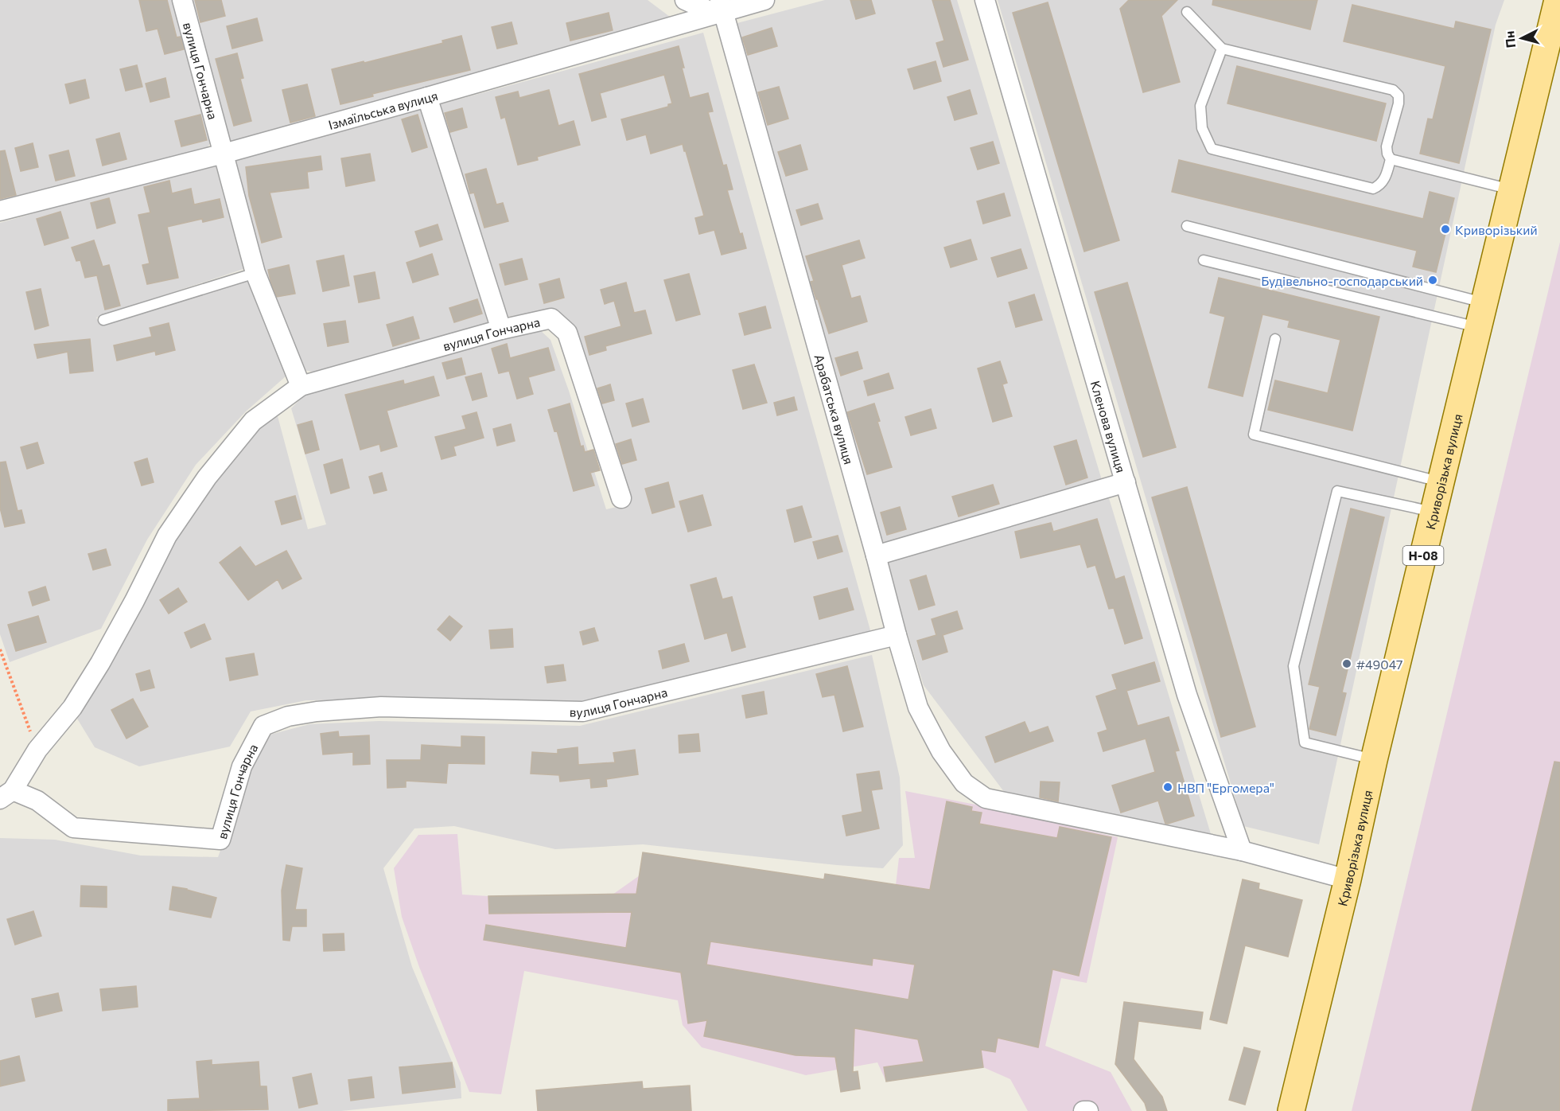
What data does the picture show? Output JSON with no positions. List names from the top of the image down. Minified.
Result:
{"streets":{"main road":["Криворізька вулиця","Н-08"],"street":["вулиця Гончарна","Ізмаїльська вулиця","Арабатська вулиця","Кленова вулиця"]},"crossings":[["вулиця Гончарна","Ізмаїльська вулиця"],["вулиця Гончарна","Арабатська вулиця"],["Ізмаїльська вулиця","Арабатська вулиця"],["Арабатська вулиця","Кленова вулиця"]],"places":["Криворізький","Будівельно-господарський","#49047","НВП \"Ергомера\""],"north":"left"}
